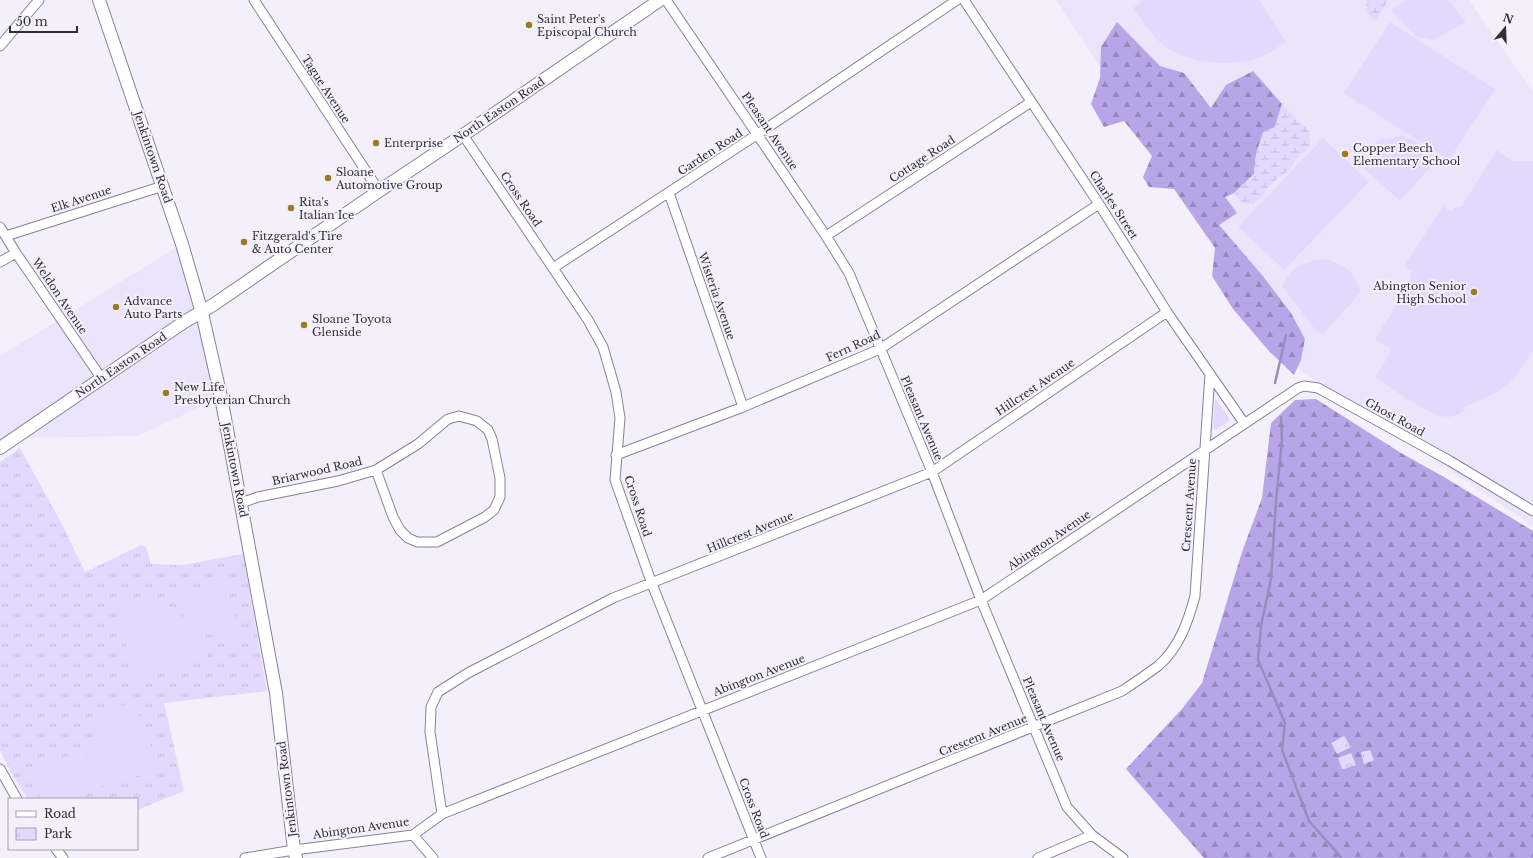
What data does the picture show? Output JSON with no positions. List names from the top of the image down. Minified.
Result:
{"streets":{"street":["Tague Avenue","North Easton Road","Pleasant Avenue","Garden Road","Jenkintown Road","Cottage Road","Elk Avenue","Cross Road","Charles Street","Weldon Avenue","Wisteria Avenue","Fern Road","Hillcrest Avenue","Ghost Road","Briarwood Road","Crescent Avenue","Abington Avenue"]},"crossings":[["Tague Avenue","North Easton Road"],["North Easton Road","Jenkintown Road"],["North Easton Road","Cross Road"],["North Easton Road","Weldon Avenue"],["Pleasant Avenue","Garden Road"],["Pleasant Avenue","Cottage Road"],["Pleasant Avenue","Fern Road"],["Pleasant Avenue","Hillcrest Avenue"],["Pleasant Avenue","Crescent Avenue"],["Pleasant Avenue","Abington Avenue"],["Garden Road","Cross Road"],["Garden Road","Wisteria Avenue"],["Jenkintown Road","Elk Avenue"],["Jenkintown Road","Briarwood Road"],["Jenkintown Road","Abington Avenue"],["Cottage Road","Charles Street"],["Elk Avenue","Weldon Avenue"],["Cross Road","Fern Road"],["Cross Road","Hillcrest Avenue"],["Cross Road","Crescent Avenue"],["Cross Road","Abington Avenue"],["Charles Street","Fern Road"],["Charles Street","Hillcrest Avenue"],["Charles Street","Ghost Road"],["Charles Street","Crescent Avenue"],["Charles Street","Abington Avenue"],["Wisteria Avenue","Fern Road"],["Hillcrest Avenue","Abington Avenue"],["Ghost Road","Abington Avenue"],["Crescent Avenue","Abington Avenue"]],"places":["Saint Peter's Episcopal Church","Enterprise","Copper Beech Elementary School","Sloane Automotive Group","Rita's Italian Ice","Fitzgerald's Tire & Auto Center","Abington Senior High School","Advance Auto Parts","Sloane Toyota Glenside","New Life Presbyterian Church"],"legend":["Road","Park"],"scale_bar":"50 m","north":"top"}
